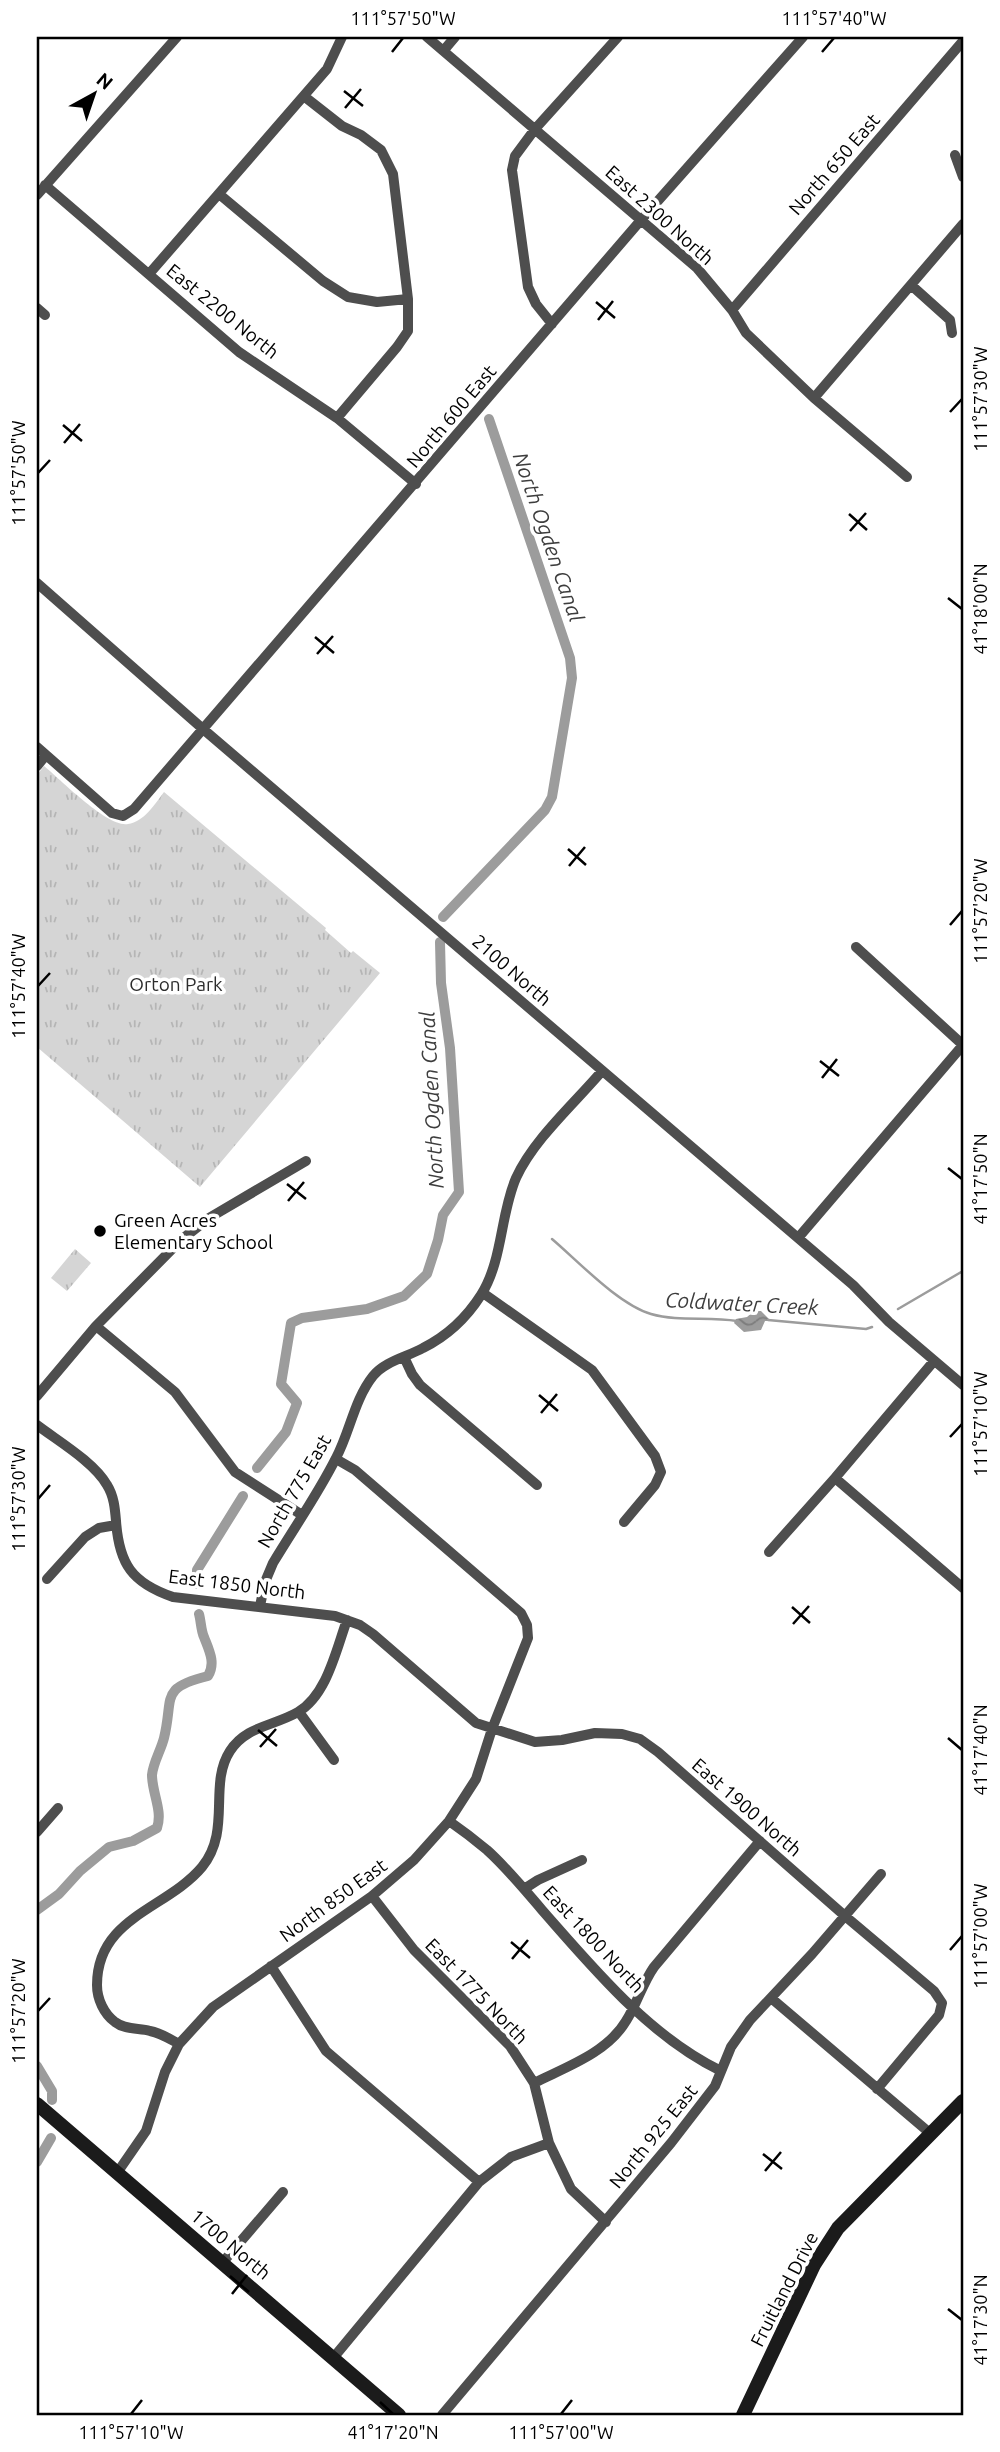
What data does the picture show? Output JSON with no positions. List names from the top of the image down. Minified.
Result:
{"streets":{"street":["North 650 East","East 2300 North","East 2200 North","North 600 East","2100 North","North 775 East","East 1850 North","East 1900 North","North 850 East","East 1800 North","East 1775 North","North 925 East","1700 North","Fruitland Drive"]},"crossings":[["North 650 East","East 2300 North"],["East 2300 North","North 600 East"],["East 2200 North","North 600 East"],["North 600 East","2100 North"],["2100 North","North 775 East"],["North 775 East","East 1850 North"],["North 775 East","North 850 East"],["East 1850 North","East 1900 North"],["East 1850 North","North 850 East"],["East 1900 North","North 850 East"],["East 1900 North","North 925 East"],["North 850 East","East 1800 North"],["North 850 East","East 1775 North"],["North 850 East","1700 North"],["East 1800 North","North 925 East"],["East 1775 North","North 925 East"]],"water":["North Ogden Canal","Coldwater Creek"],"parks":["Orton Park"],"places":["Green Acres Elementary School"],"north":"top right","coordinates":["111°57'50\"W","111°57'40\"W","111°57'30\"W","41°18'00\"N","111°57'20\"W","41°17'50\"N","111°57'10\"W","41°17'40\"N","111°57'00\"W","41°17'30\"N","41°17'20\"N"]}
